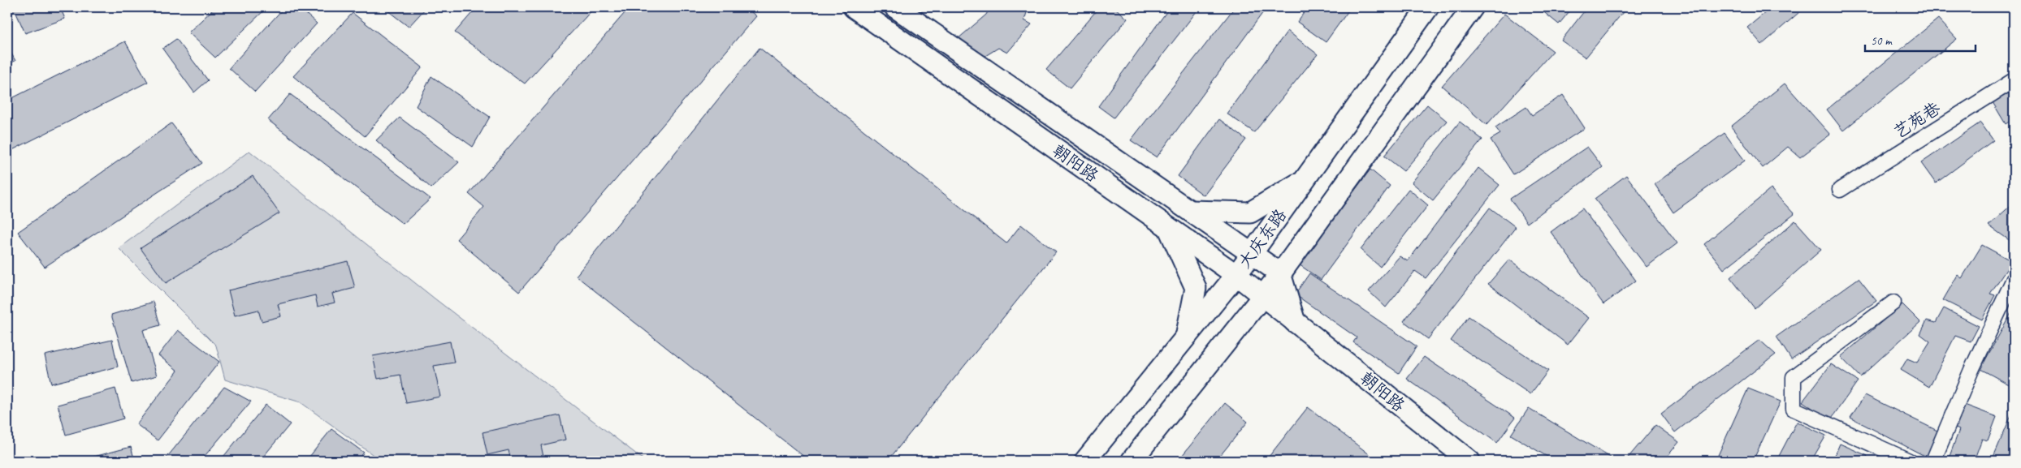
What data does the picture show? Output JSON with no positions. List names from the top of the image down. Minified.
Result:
{"streets":{"main road":["朝阳路","大庆东路"],"street":["艺苑巷"]},"crossings":[["朝阳路","大庆东路"]],"scale_bar":"50 m"}
